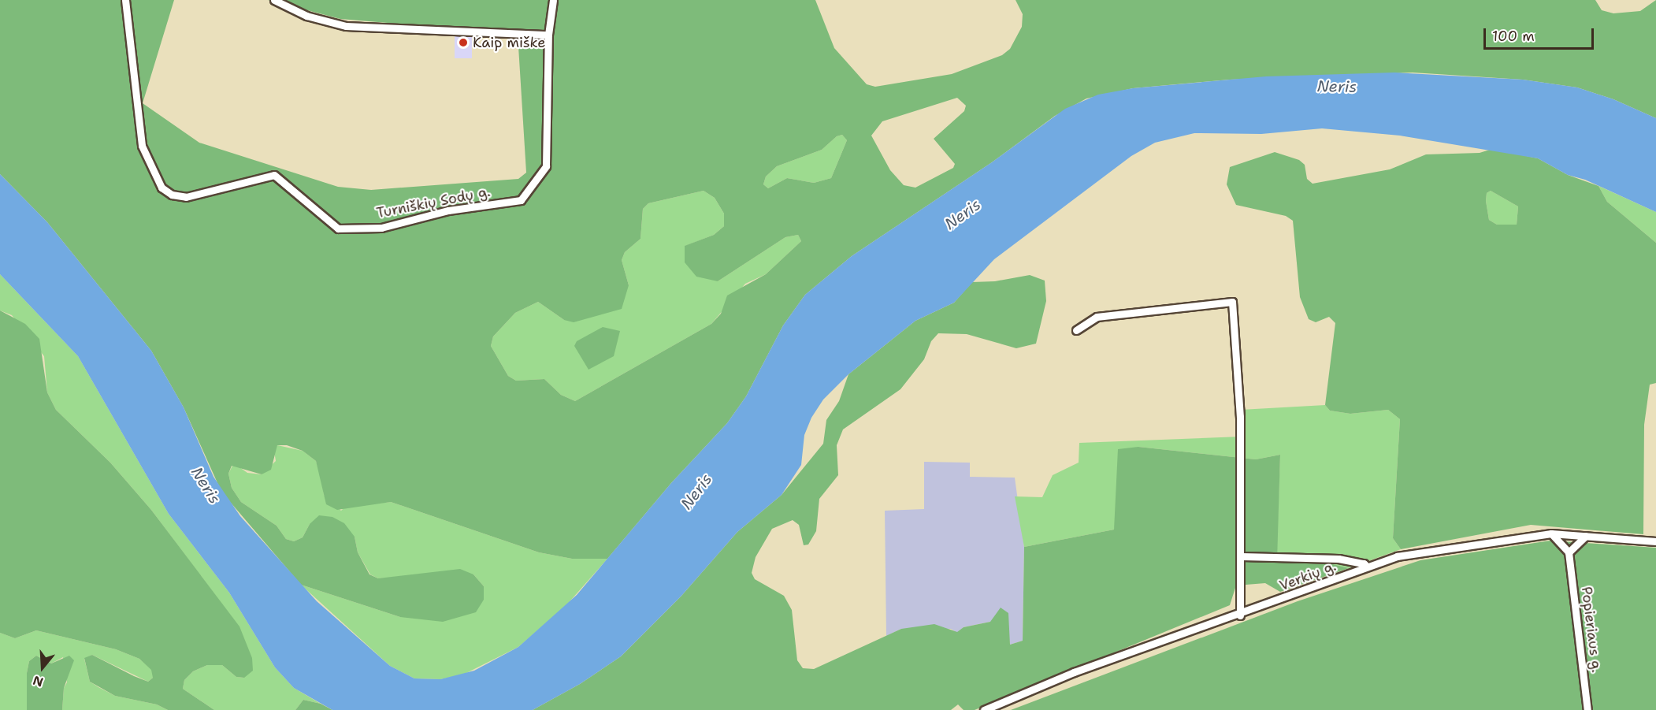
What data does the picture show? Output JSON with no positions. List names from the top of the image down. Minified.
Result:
{"streets":{"street":["Turniškių Sodų g.","Verkių g.","Popieriaus g."]},"water":["Neris"],"places":["Kaip miške"],"scale_bar":"100 m","north":"bottom"}
